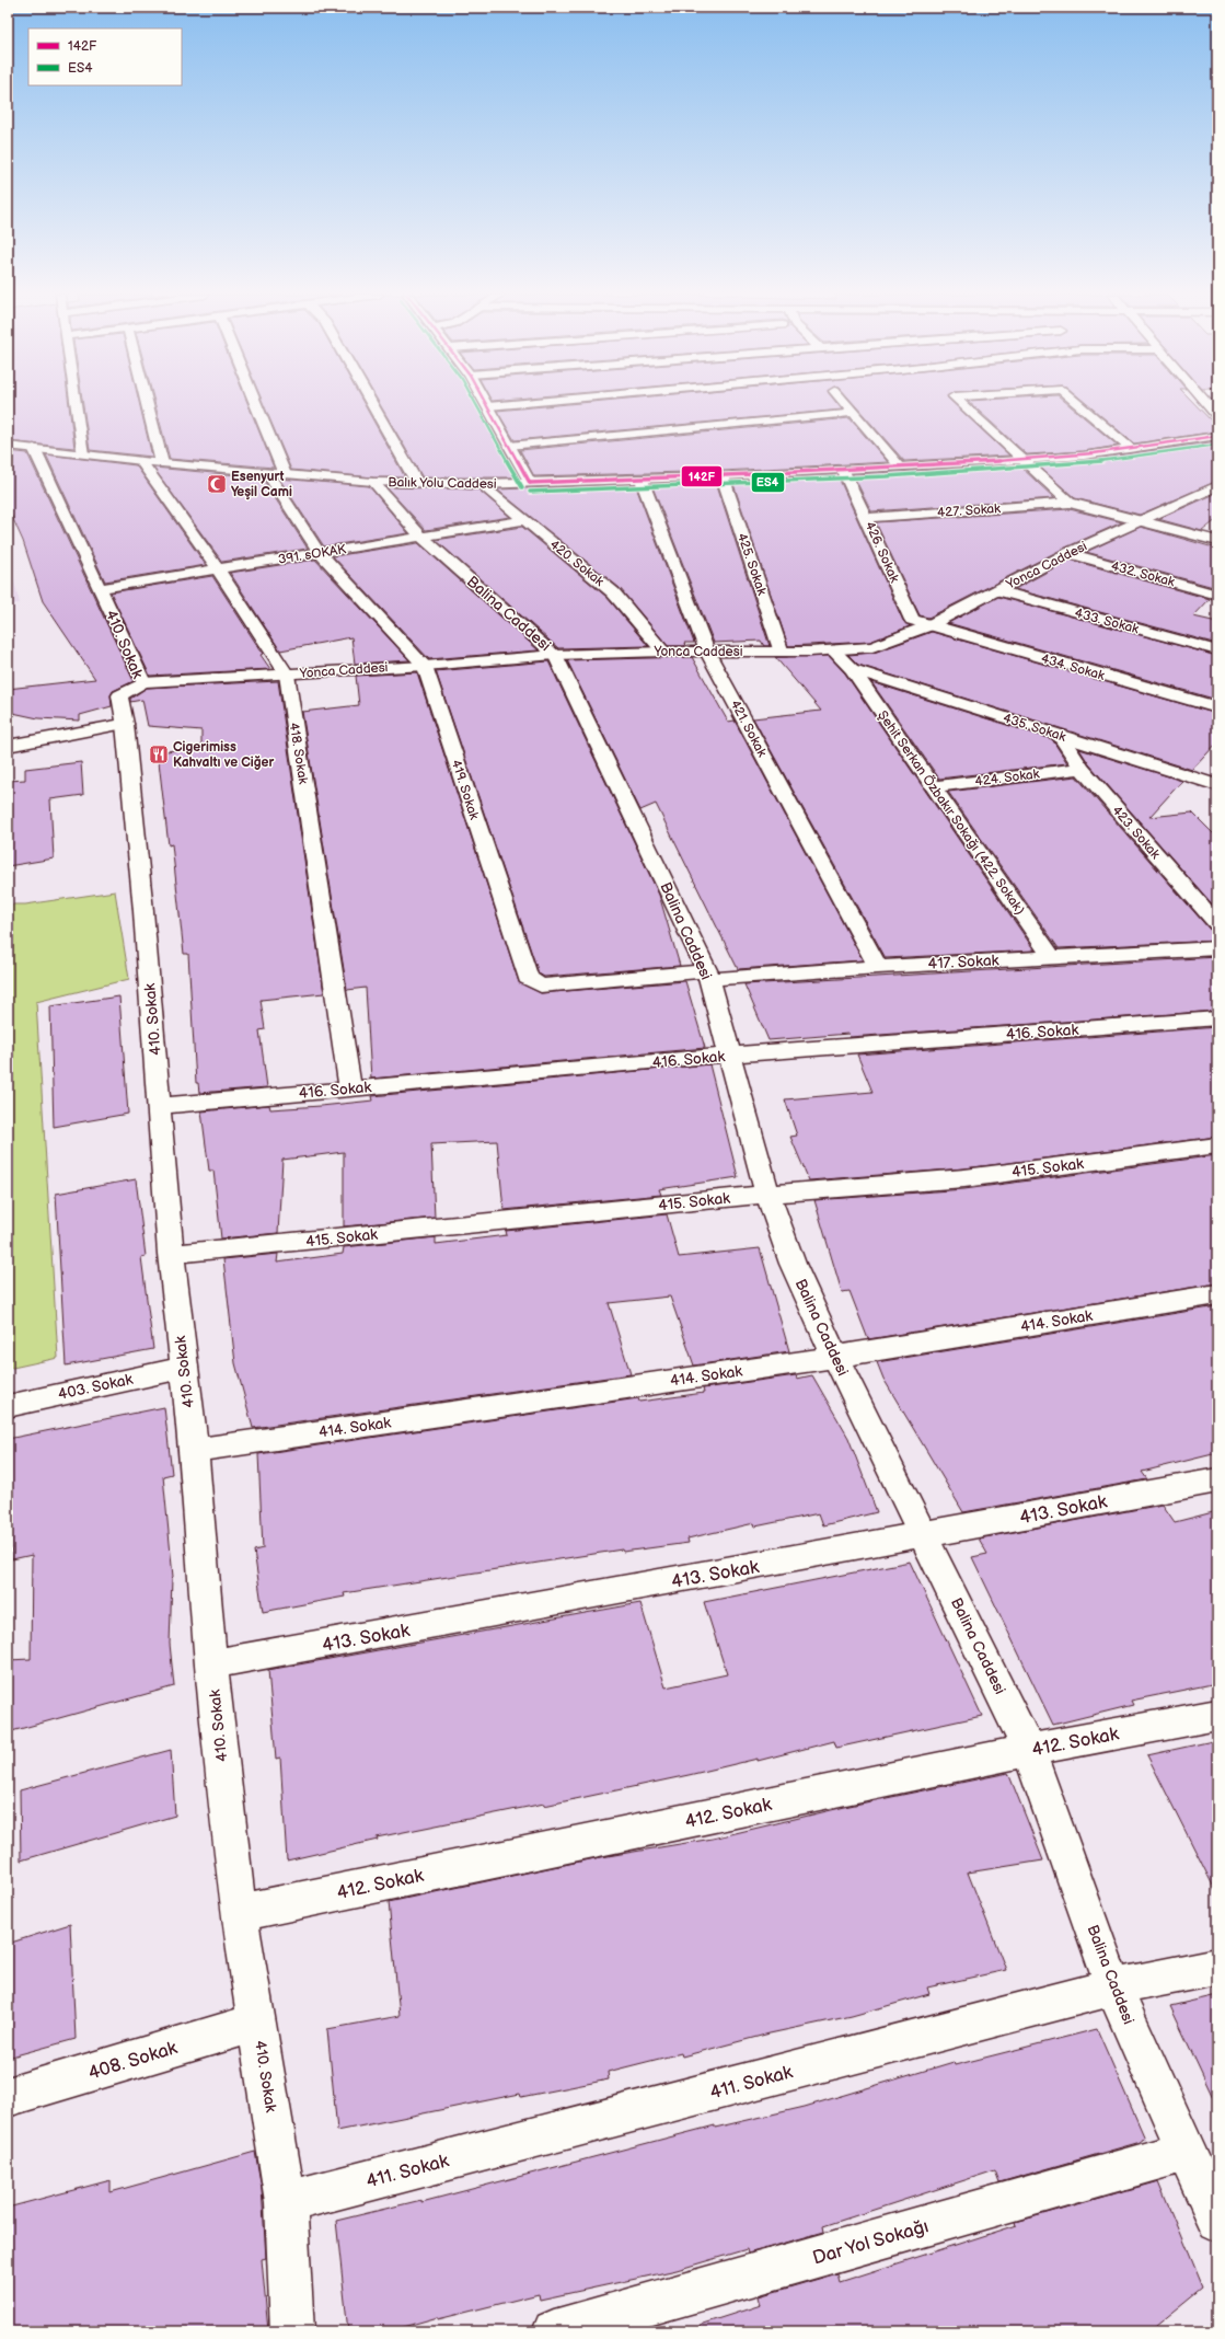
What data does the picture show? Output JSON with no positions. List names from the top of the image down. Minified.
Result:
{"streets":{"street":["Balık Yolu Caddesi","427. Sokak","426. Sokak","391. sOKAK","420. Sokak","425. Sokak","Yonca Caddesi","432. Sokak","Balina Caddesi","433. Sokak","410. Sokak","434. Sokak","435. Sokak","421. Sokak","418. Sokak","424. Sokak","419. Sokak","Şehit Serkan Özbakır Sokağı (422. Sokak)","423. Sokak","417. Sokak","416. Sokak","415. Sokak","414. Sokak","403. Sokak","413. Sokak","412. Sokak","408. Sokak","411. Sokak","Dar Yol Sokağı"]},"crossings":[["Balık Yolu Caddesi","426. Sokak"],["Balık Yolu Caddesi","420. Sokak"],["Balık Yolu Caddesi","425. Sokak"],["Balık Yolu Caddesi","Balina Caddesi"],["Balık Yolu Caddesi","410. Sokak"],["Balık Yolu Caddesi","421. Sokak"],["Balık Yolu Caddesi","418. Sokak"],["Balık Yolu Caddesi","419. Sokak"],["427. Sokak","426. Sokak"],["426. Sokak","Yonca Caddesi"],["426. Sokak","434. Sokak"],["391. sOKAK","420. Sokak"],["391. sOKAK","Balina Caddesi"],["391. sOKAK","410. Sokak"],["391. sOKAK","418. Sokak"],["391. sOKAK","419. Sokak"],["420. Sokak","Yonca Caddesi"],["425. Sokak","Yonca Caddesi"],["Yonca Caddesi","432. Sokak"],["Yonca Caddesi","Balina Caddesi"],["Yonca Caddesi","433. Sokak"],["Yonca Caddesi","410. Sokak"],["Yonca Caddesi","434. Sokak"],["Yonca Caddesi","421. Sokak"],["Yonca Caddesi","418. Sokak"],["Yonca Caddesi","419. Sokak"],["Yonca Caddesi","Şehit Serkan Özbakır Sokağı (422. Sokak)"],["Balina Caddesi","419. Sokak"],["Balina Caddesi","417. Sokak"],["Balina Caddesi","416. Sokak"],["Balina Caddesi","415. Sokak"],["Balina Caddesi","414. Sokak"],["Balina Caddesi","413. Sokak"],["Balina Caddesi","412. Sokak"],["Balina Caddesi","411. Sokak"],["Balina Caddesi","Dar Yol Sokağı"],["410. Sokak","416. Sokak"],["410. Sokak","415. Sokak"],["410. Sokak","414. Sokak"],["410. Sokak","403. Sokak"],["410. Sokak","413. Sokak"],["410. Sokak","412. Sokak"],["410. Sokak","408. Sokak"],["410. Sokak","411. Sokak"],["435. Sokak","Şehit Serkan Özbakır Sokağı (422. Sokak)"],["435. Sokak","423. Sokak"],["421. Sokak","417. Sokak"],["418. Sokak","416. Sokak"],["424. Sokak","Şehit Serkan Özbakır Sokağı (422. Sokak)"],["424. Sokak","423. Sokak"],["419. Sokak","417. Sokak"],["Şehit Serkan Özbakır Sokağı (422. Sokak)","417. Sokak"]],"places":{"mosque":["Esenyurt Yeşil Cami"],"restaurant":["Cigerimiss Kahvaltı ve Ciğer"]},"lines":["transit line 142F","transit line ES4"],"legend":["142F","ES4"]}
